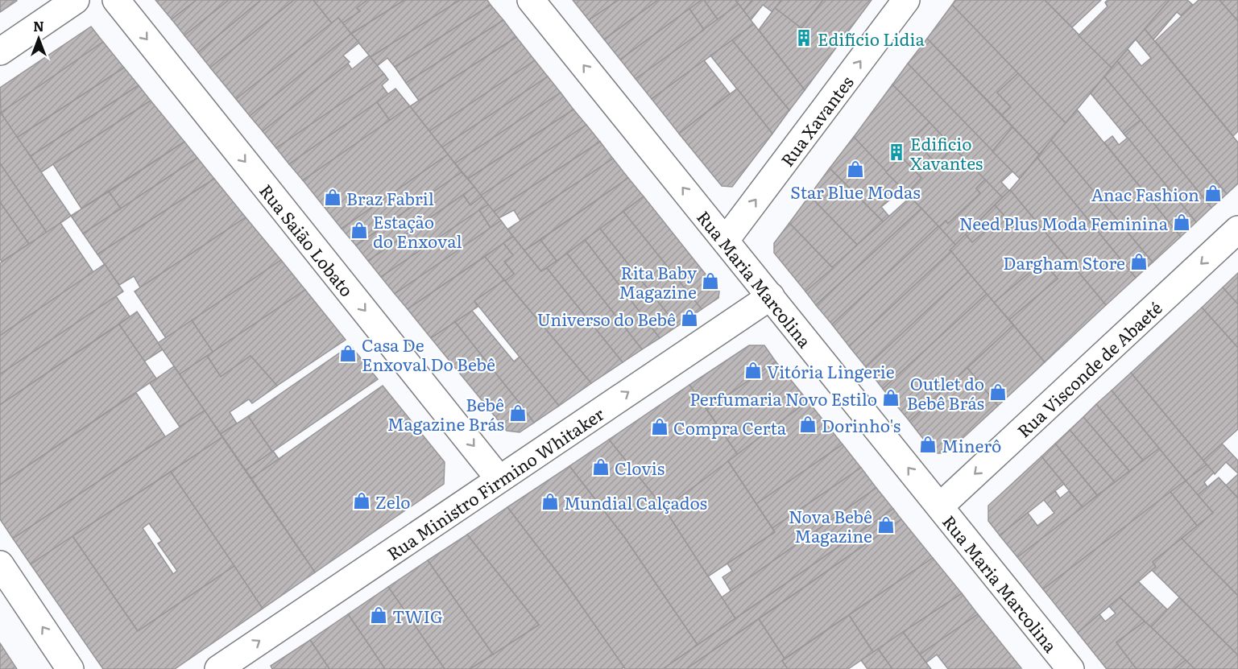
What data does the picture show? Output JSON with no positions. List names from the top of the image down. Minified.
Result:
{"streets":{"street":["Rua Xavantes","Rua Saião Lobato","Rua Maria Marcolina","Rua Visconde de Abaeté","Rua Ministro Firmino Whitaker"]},"crossings":[["Rua Xavantes","Rua Maria Marcolina"],["Rua Saião Lobato","Rua Ministro Firmino Whitaker"],["Rua Maria Marcolina","Rua Visconde de Abaeté"],["Rua Maria Marcolina","Rua Ministro Firmino Whitaker"]],"one_way":["Rua Xavantes","Rua Saião Lobato","Rua Maria Marcolina","Rua Visconde de Abaeté","Rua Ministro Firmino Whitaker"],"places":{"building":["Edifício Lidia","Edificio Xavantes"],"shop":["Star Blue Modas","Anac Fashion","Braz Fabril","Need Plus Moda Feminina","Estação do Enxoval","Dargham Store","Rita Baby Magazine","Universo do Bebê","Casa De Enxoval Do Bebê","Vitória Lingerie","Outlet do Bebê Brás","Perfumaria Novo Estilo","Bebê Magazine Brás","Dorinho's","Compra Certa","Minerô","Clovis","Zelo","Mundial Calçados","Nova Bebê Magazine","TWIG"]},"north":"top"}
